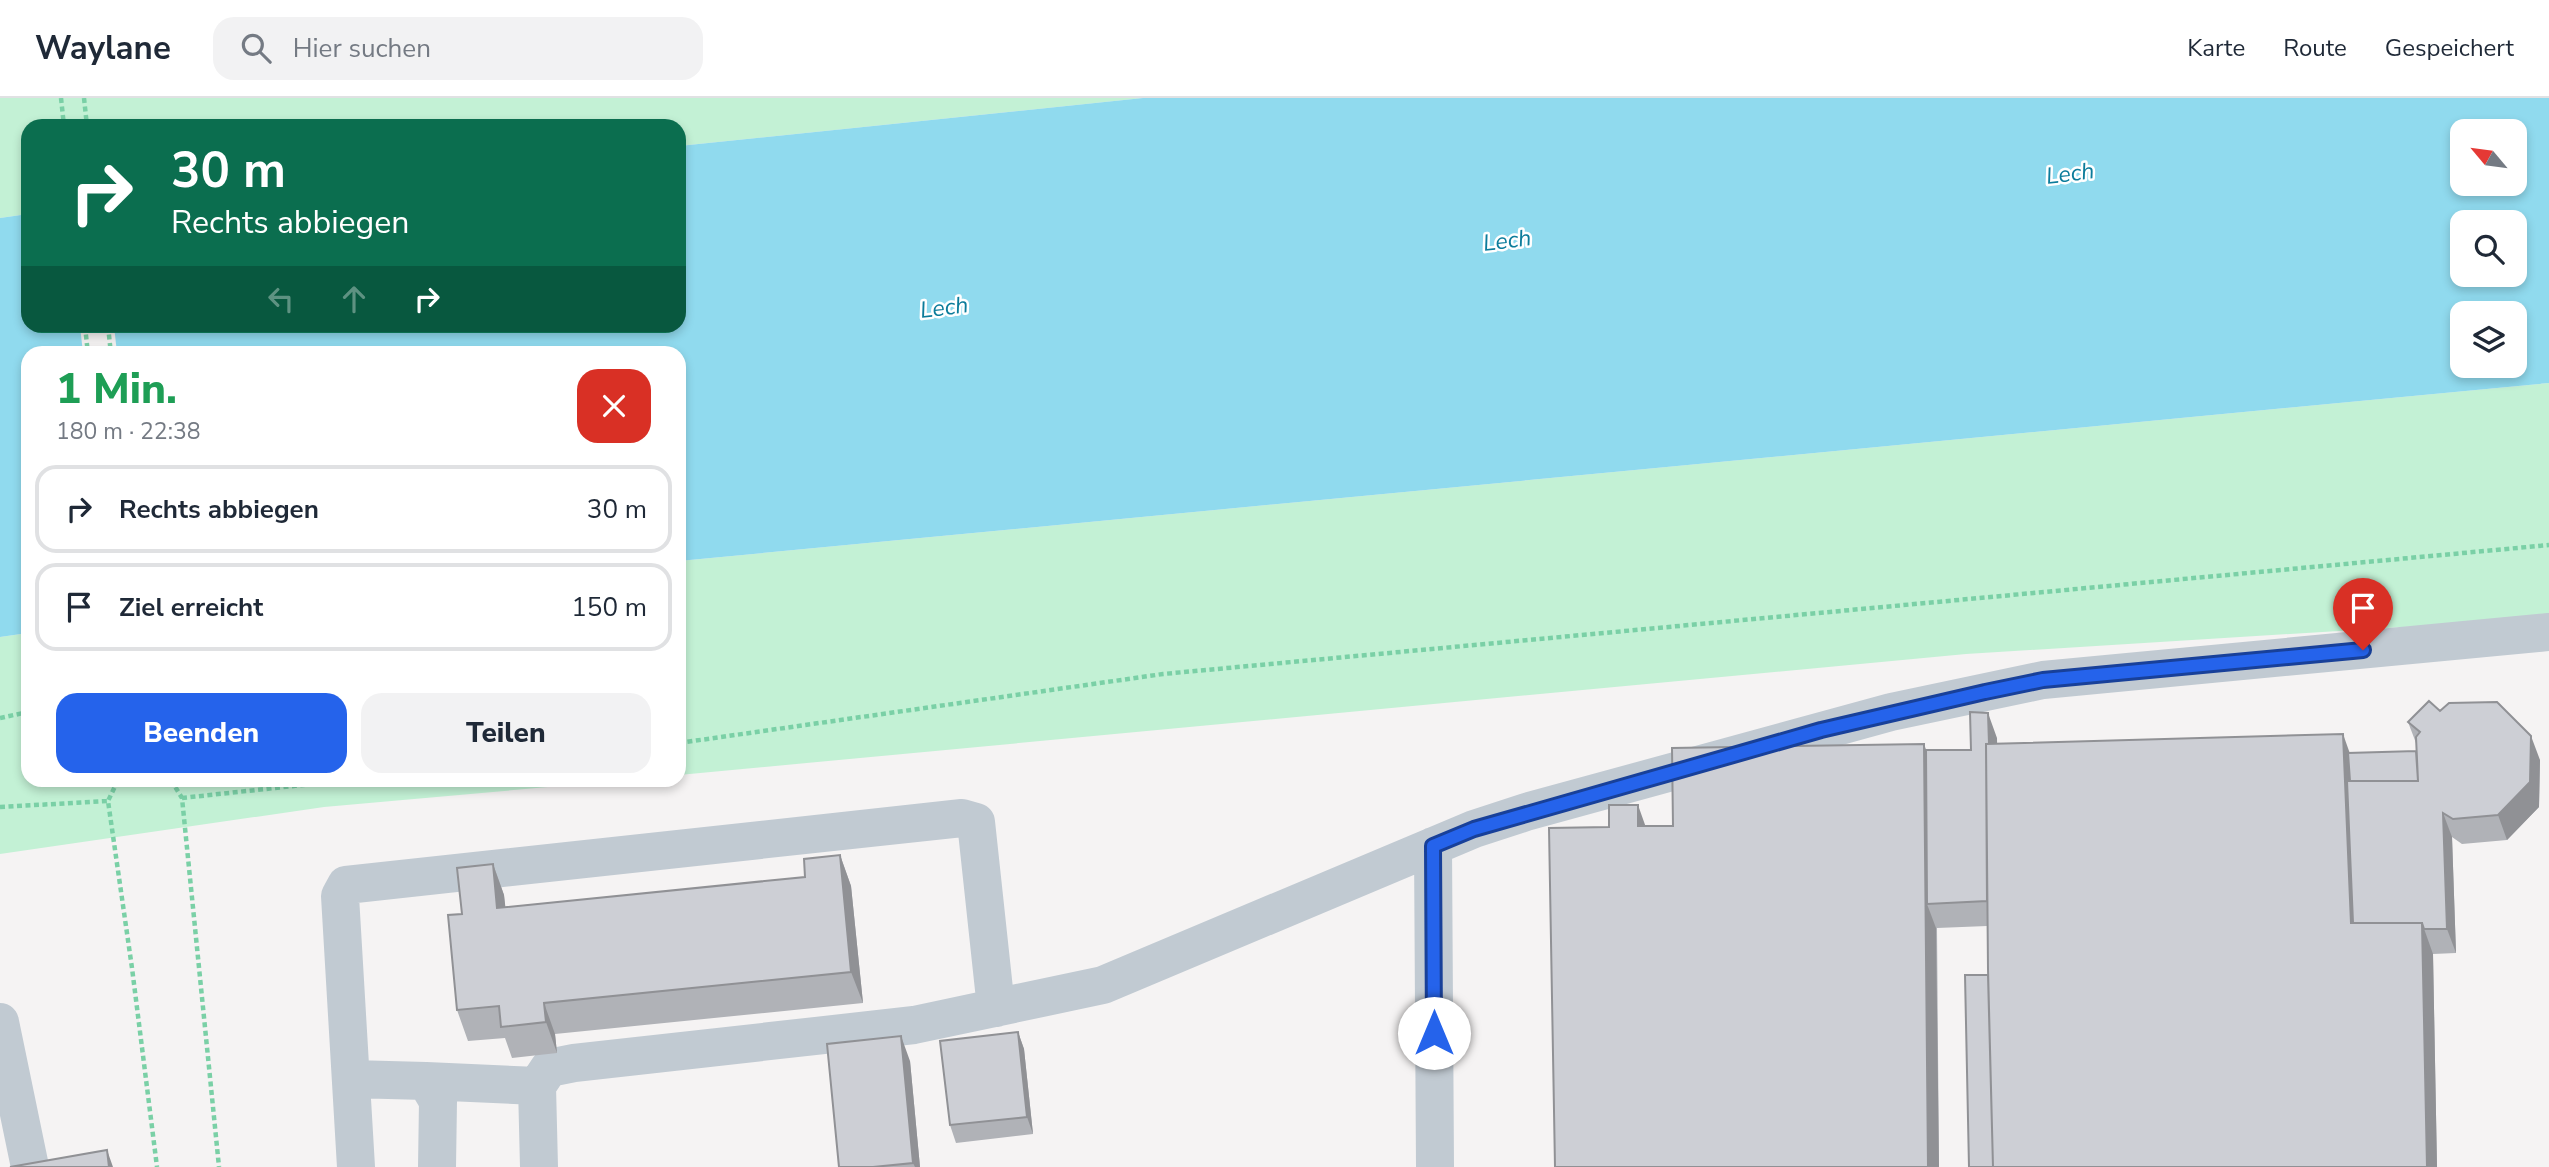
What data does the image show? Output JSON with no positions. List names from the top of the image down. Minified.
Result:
{"water":["Lech"],"north":"top left","page":{"header":"Waylane","search":"Hier suchen","nav":["Karte","Route","Gespeichert"],"turn":["30 m","Rechts abbiegen"],"heading":["1 Min.","180 m · 22:38"],"list":[{"name":"Rechts abbiegen","value":"30 m"},{"name":"Ziel erreicht","value":"150 m"}],"buttons":["Beenden","Teilen"]}}
